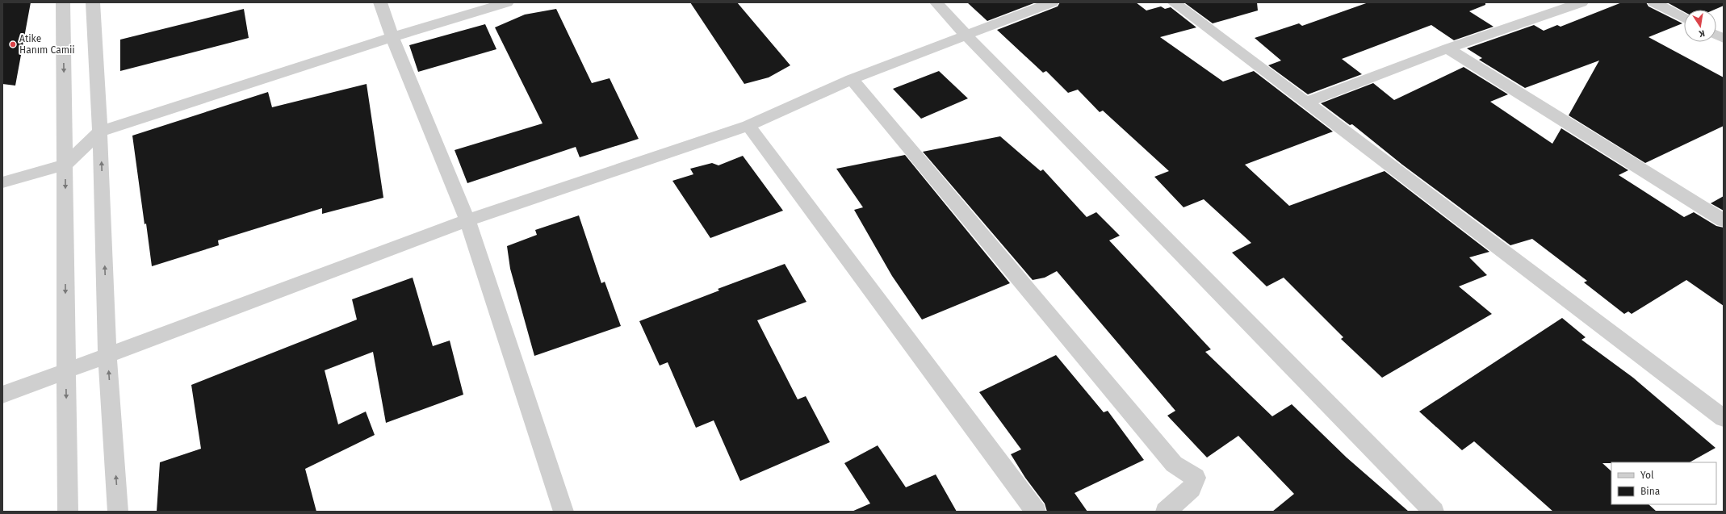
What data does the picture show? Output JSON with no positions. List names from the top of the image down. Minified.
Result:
{"places":["Atike Hanım Camii"],"legend":["Yol","Bina"],"north":"bottom"}
